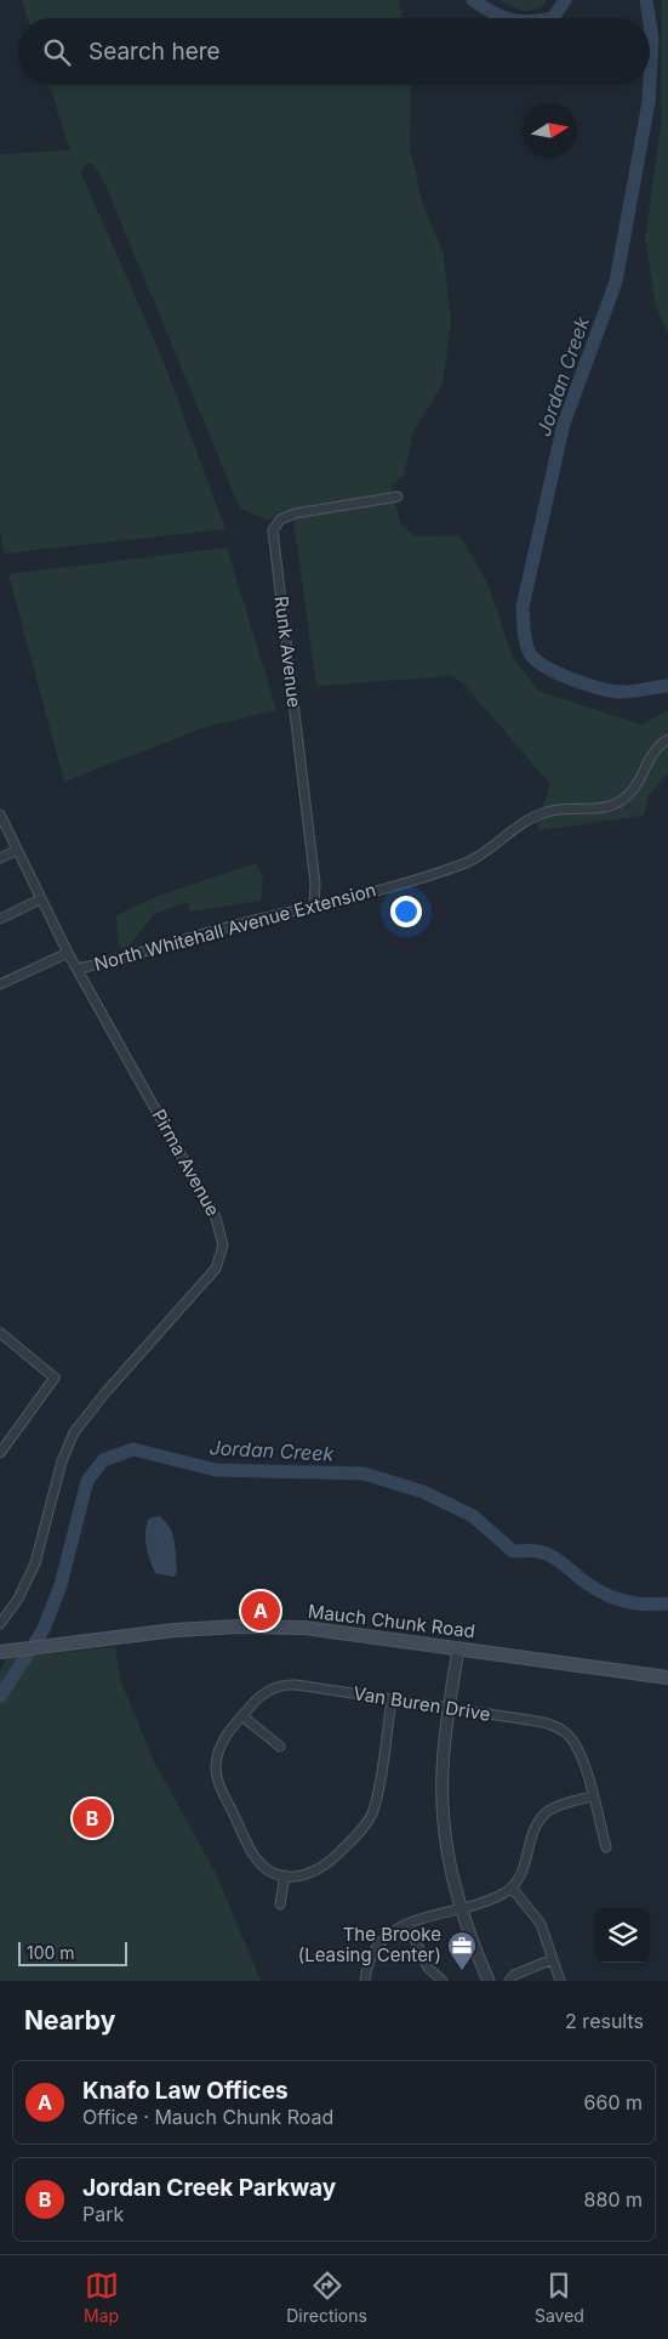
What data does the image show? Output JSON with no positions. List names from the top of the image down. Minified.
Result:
{"streets":{"main road":["Mauch Chunk Road"],"street":["Runk Avenue","North Whitehall Avenue Extension","Pirma Avenue","Van Buren Drive"]},"crossings":[["Runk Avenue","North Whitehall Avenue Extension"],["North Whitehall Avenue Extension","Pirma Avenue"]],"water":["Jordan Creek"],"places":{"office":["The Brooke (Leasing Center)"]},"scale_bar":"100 m","north":"right","page":{"search":"Search here","pins":["A","B"],"scale":"100 m","heading":["Nearby","2 results"],"list":[{"mark":"A","name":"Knafo Law Offices","note":"Office · Mauch Chunk Road","value":"660 m"},{"mark":"B","name":"Jordan Creek Parkway","note":"Park","value":"880 m"}],"nav":["Map","Directions","Saved"]}}
